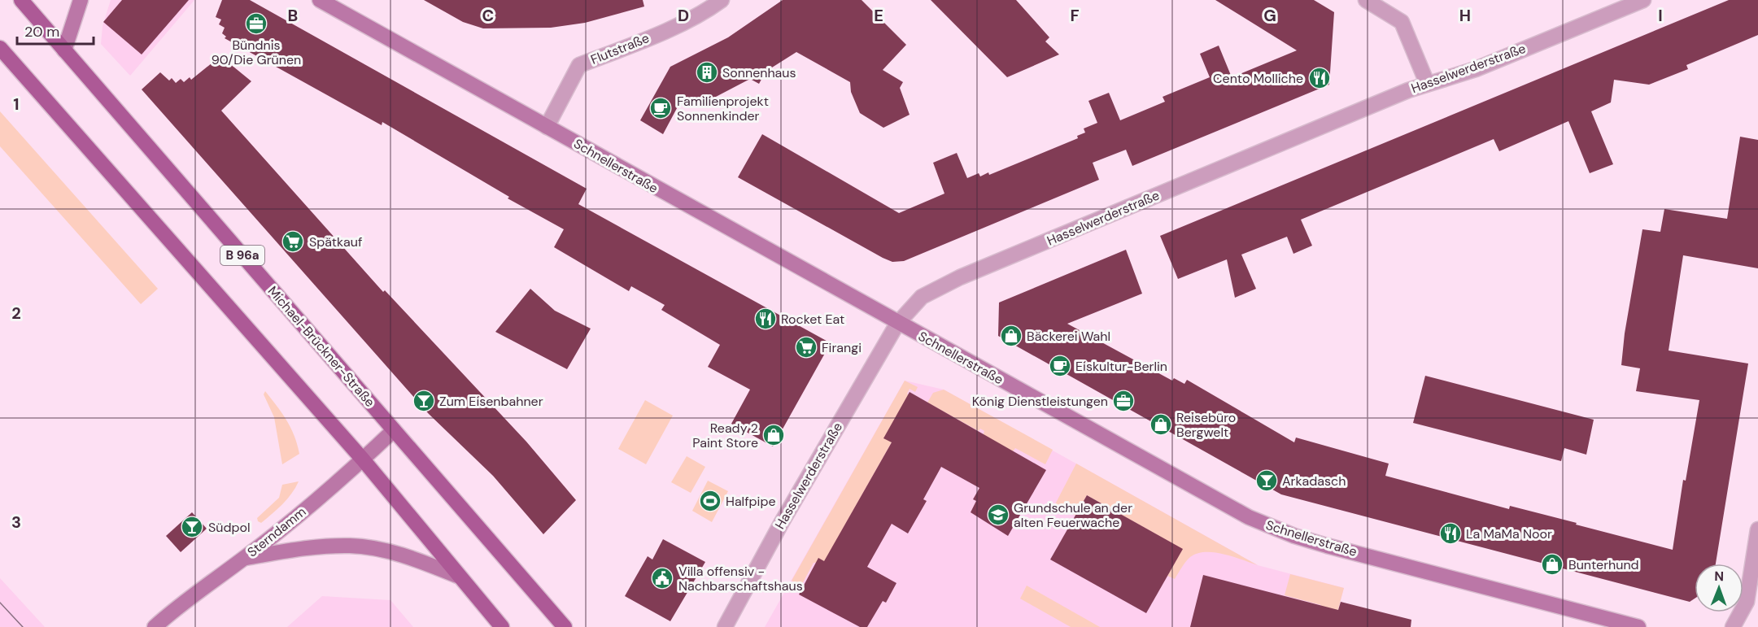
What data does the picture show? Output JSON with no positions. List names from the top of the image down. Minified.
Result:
{"streets":{"main road":["B 96a","Michael-Brückner-Straße"],"street":["Flutstraße","Hasselwerderstraße","Schnellerstraße","Sterndamm"]},"crossings":[["Flutstraße","Schnellerstraße"],["Hasselwerderstraße","Schnellerstraße"],["Michael-Brückner-Straße","Sterndamm"]],"places":{"office":["Bündnis 90/Die Grünen","König Dienstleistungen"],"building":["Sonnenhaus"],"restaurant":["Cento Molliche","Rocket Eat","La MaMa Noor"],"cafe":["Familienprojekt Sonnenkinder","Eiskultur-Berlin"],"supermarket":["Spätkauf","Firangi"],"shop":["Bäckerei Wahl","Reisebüro Bergwelt","Ready 2 Paint Store","Bunterhund"],"bar":["Zum Eisenbahner","Arkadasch","Südpol"],"sports":["Halfpipe"],"school or university":["Grundschule an der alten Feuerwache"],"public building":["Villa offensiv - Nachbarschaftshaus"]},"scale_bar":"20 m","north":"top","grid":{"columns":["B","C","D","E","F","G","H","I"],"rows":["1","2","3"]}}
